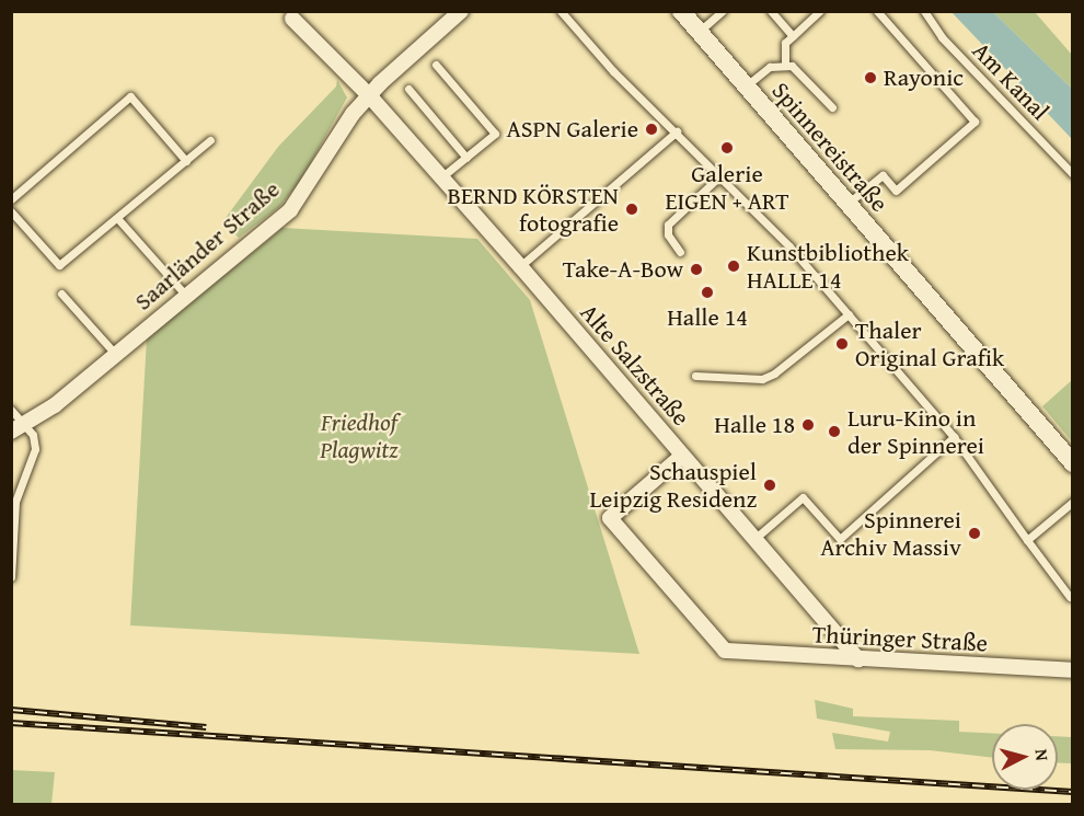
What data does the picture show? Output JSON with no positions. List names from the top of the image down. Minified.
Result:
{"streets":{"street":["Spinnereistraße","Saarländer Straße","Alte Salzstraße","Thüringer Straße"],"lane":["Am Kanal"]},"crossings":[["Saarländer Straße","Alte Salzstraße"],["Alte Salzstraße","Thüringer Straße"]],"parks":["Friedhof Plagwitz"],"places":["Rayonic","ASPN Galerie","Galerie EIGEN + ART","BERND KÖRSTEN fotografie","Kunstbibliothek HALLE 14","Take-A-Bow","Halle 14","Thaler Original Grafik","Halle 18","Luru-Kino in der Spinnerei","Schauspiel Leipzig Residenz","Spinnerei Archiv Massiv"],"north":"right"}
